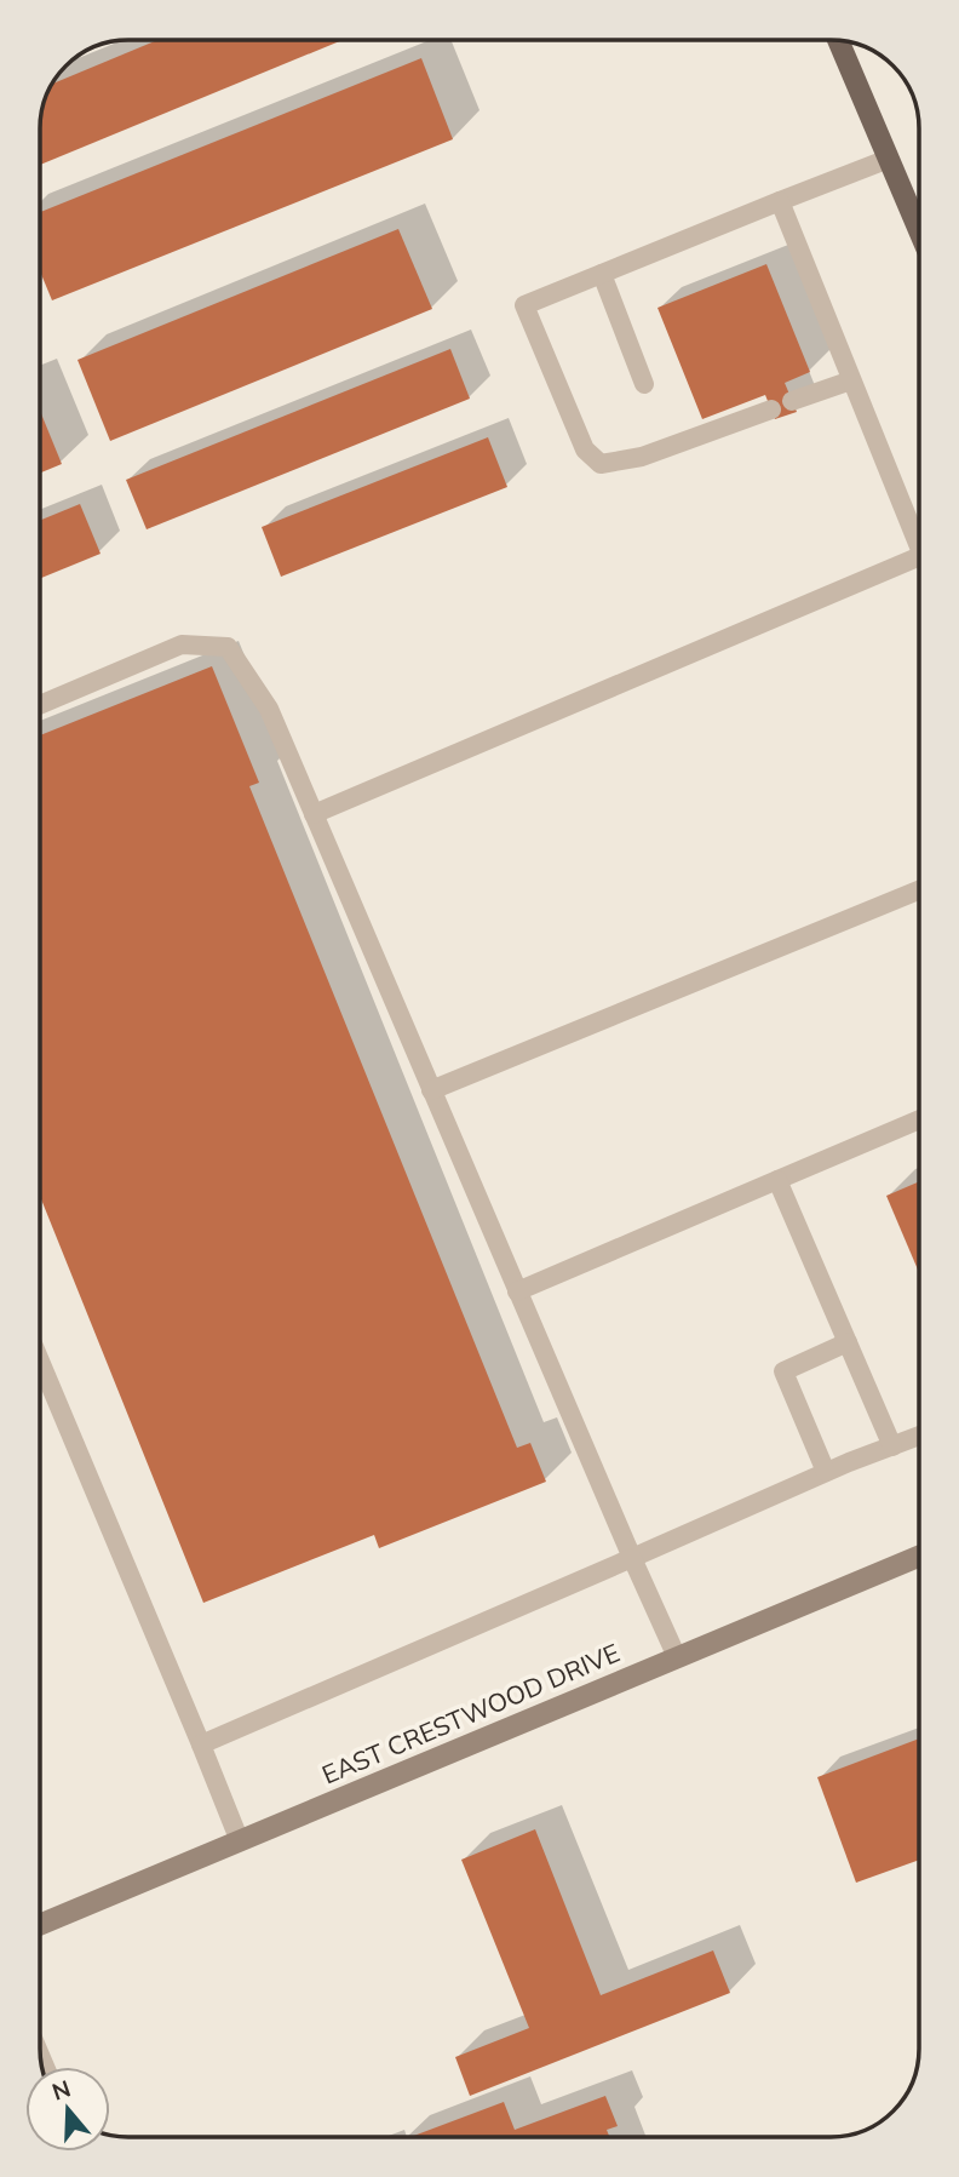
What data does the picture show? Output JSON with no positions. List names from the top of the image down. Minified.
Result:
{"streets":{"street":["EAST CRESTWOOD DRIVE"]},"north":"top"}
